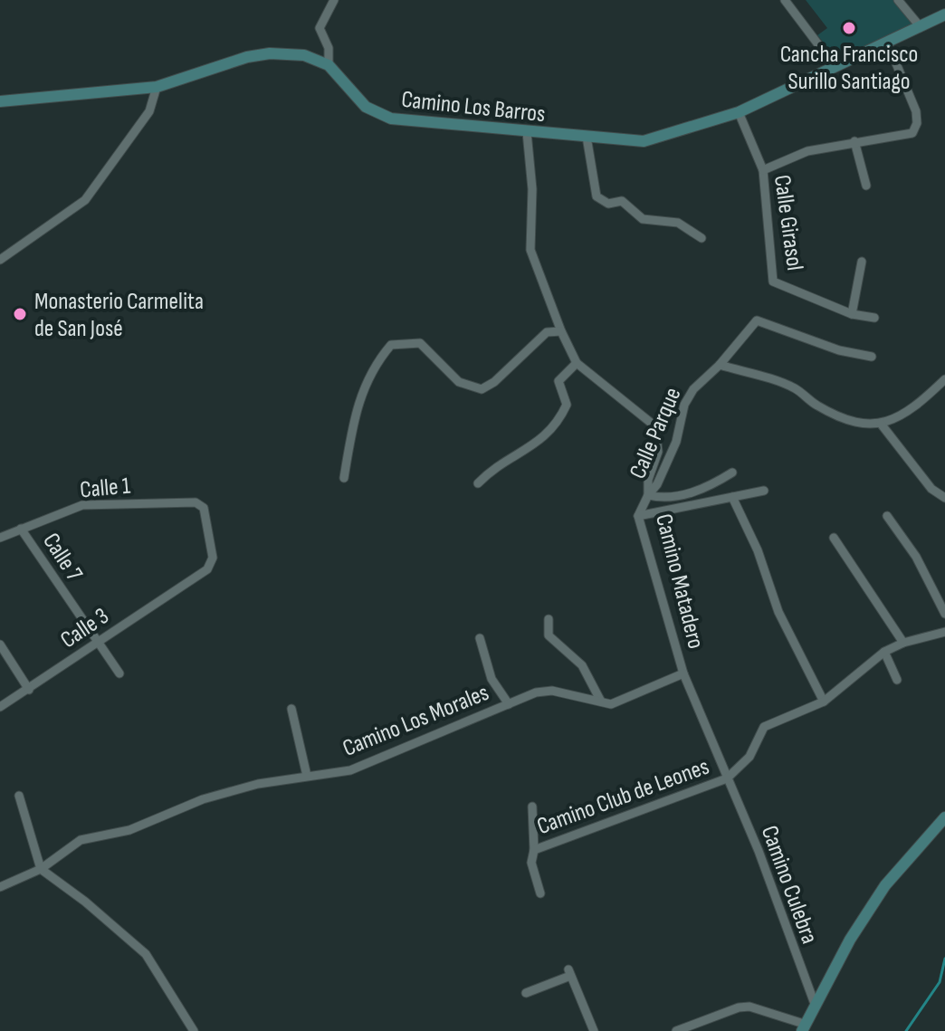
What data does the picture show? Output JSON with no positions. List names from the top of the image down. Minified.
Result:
{"streets":{"street":["Camino Los Barros","Calle Girasol","Calle Parque","Calle 1","Calle 7","Camino Matadero","Calle 3","Camino Los Morales","Camino Club de Leones","Camino Culebra"]},"crossings":[["Camino Los Barros","Calle Girasol"],["Camino Los Barros","Camino Matadero"],["Calle Parque","Camino Matadero"],["Calle 1","Calle 7"],["Calle 1","Calle 3"],["Calle 7","Calle 3"],["Camino Matadero","Camino Los Morales"],["Camino Matadero","Camino Club de Leones"],["Camino Matadero","Camino Culebra"],["Camino Club de Leones","Camino Culebra"]],"places":["Cancha Francisco Surillo Santiago","Monasterio Carmelita de San José"]}
